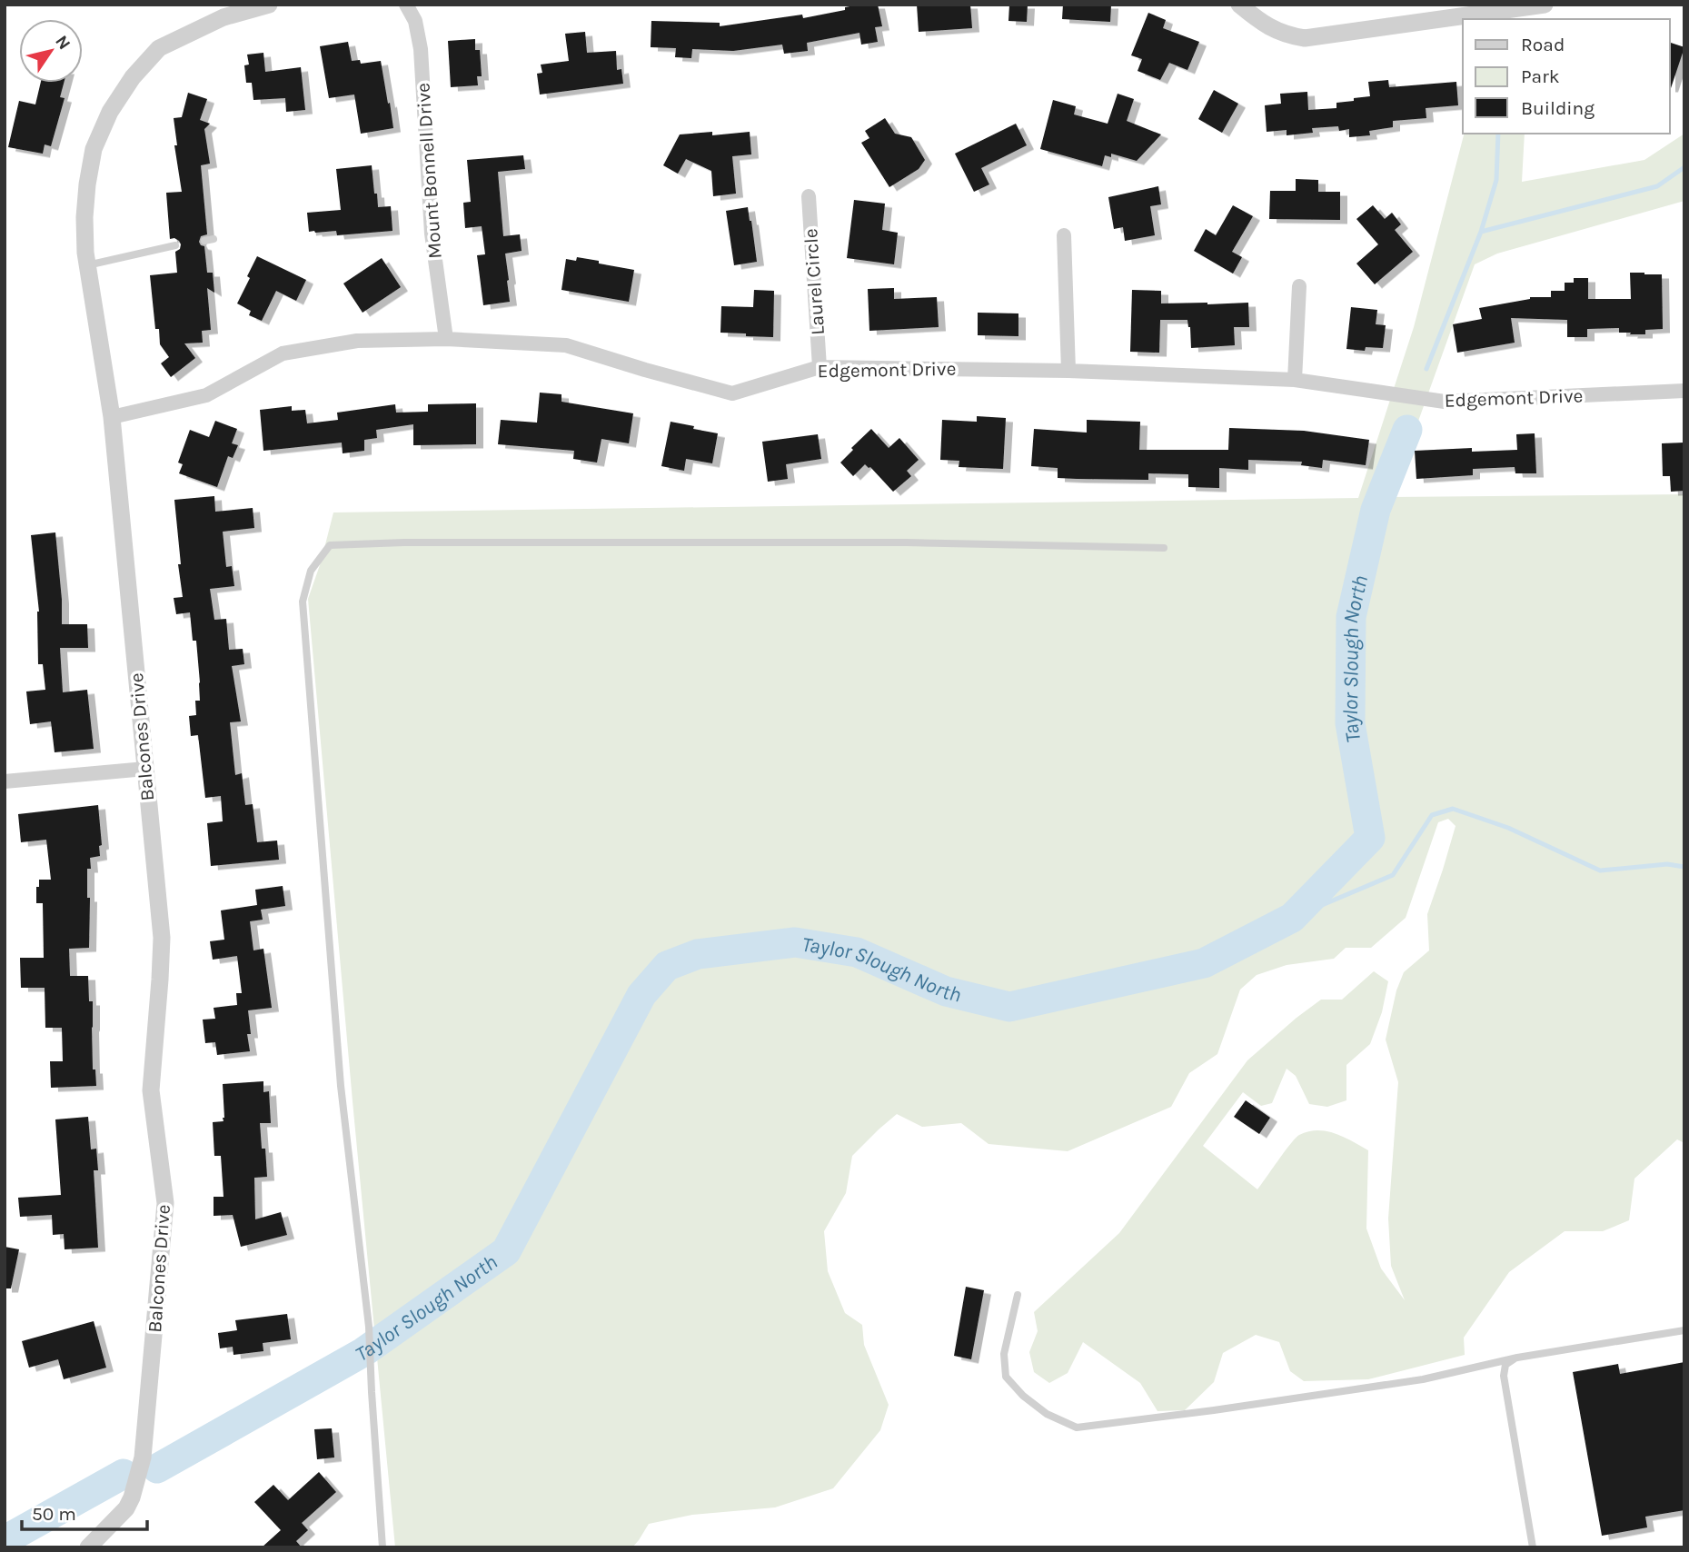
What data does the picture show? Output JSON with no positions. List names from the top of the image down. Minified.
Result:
{"streets":{"street":["Mount Bonnell Drive","Laurel Circle","Edgemont Drive","Balcones Drive"]},"crossings":[["Mount Bonnell Drive","Edgemont Drive"],["Laurel Circle","Edgemont Drive"],["Edgemont Drive","Balcones Drive"]],"water":["Taylor Slough North"],"legend":["Road","Park","Building"],"scale_bar":"50 m","north":"top right"}
